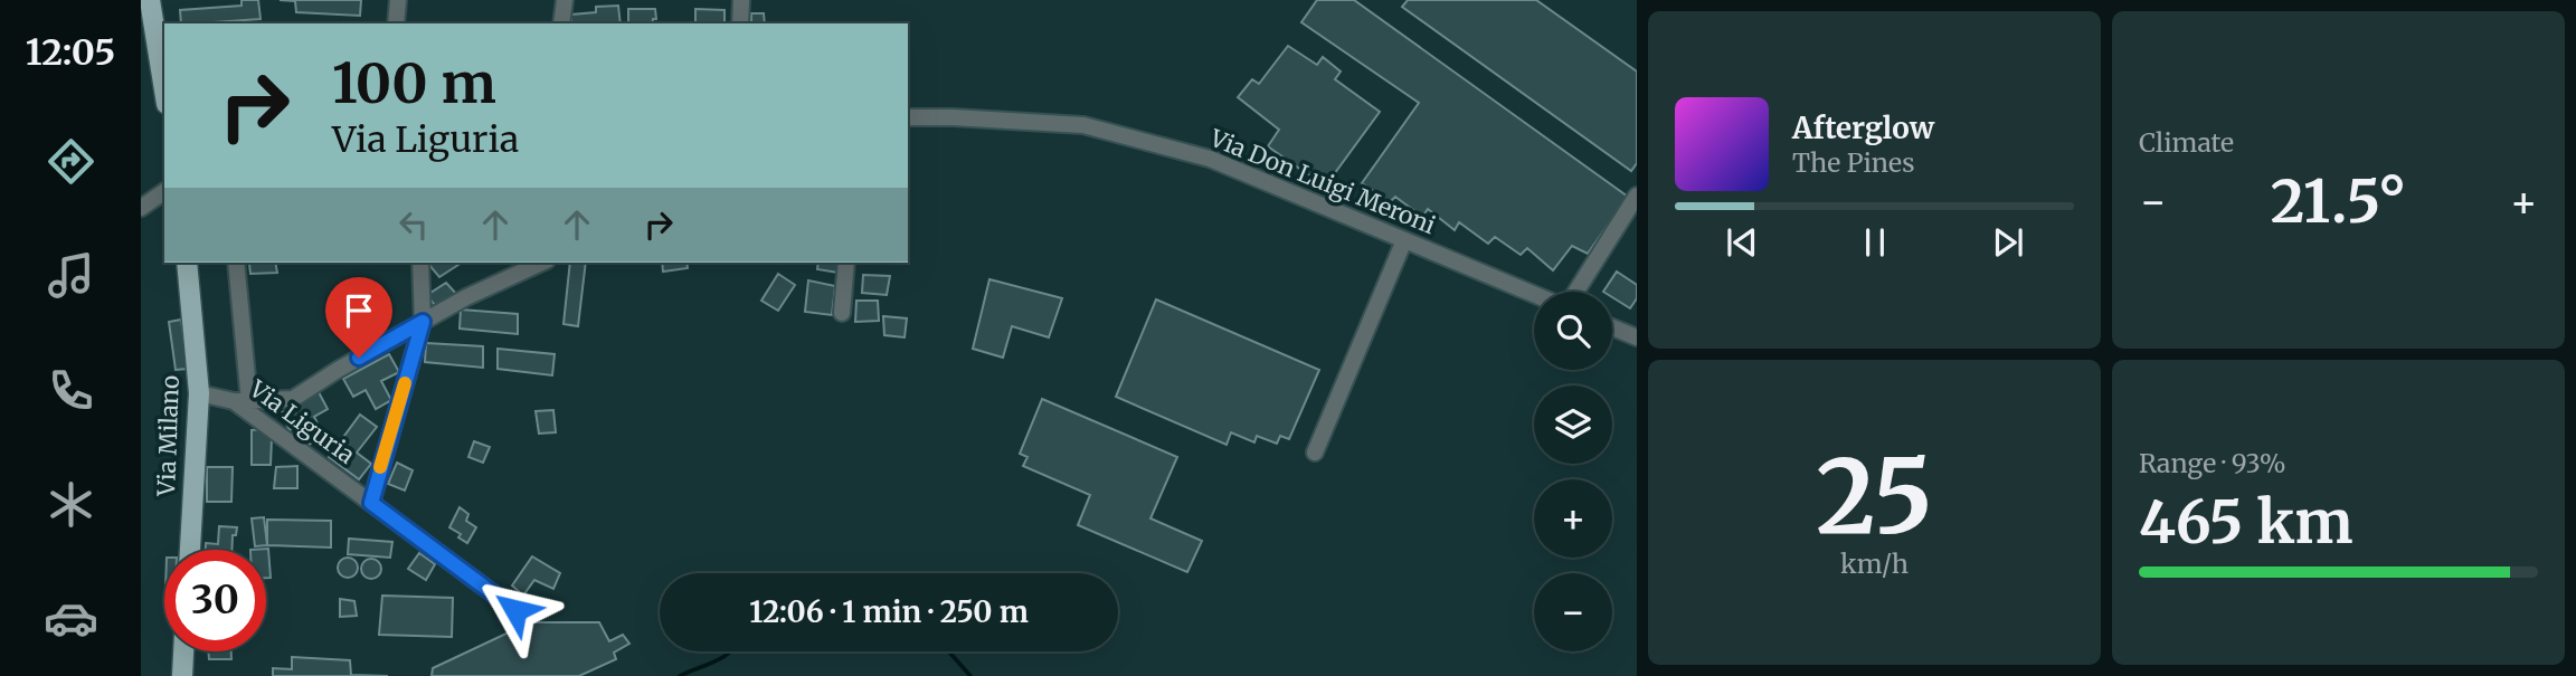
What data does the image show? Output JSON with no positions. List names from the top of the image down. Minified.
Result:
{"streets":{"main road":["Via Milano"],"street":["Via Don Luigi Meroni","Via Liguria"]},"crossings":[["Via Liguria","Via Milano"]],"page":{"tabs":"12:05","tile":["Climate",["25","km/h"],["Range · 93%","465 km"]],"turn":["100 m","Via Liguria"],"song":["Afterglow","The Pines"],"heat":["−","21.5°","+"],"map_buttons":["+","−"],"limit":"30","trip":"12:06 · 1 min · 250 m"}}
